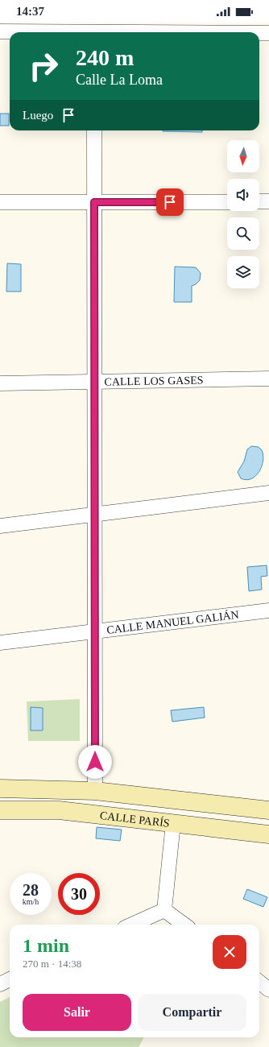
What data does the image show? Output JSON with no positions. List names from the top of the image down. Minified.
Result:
{"streets":{"main road":["CALLE PARÍS"],"street":["CALLE LOS GASES","CALLE MANUEL GALIÁN"]},"north":"bottom","page":{"status":"14:37","turn":["240 m","Calle La Loma"],"then":"Luego","speed":"28 km/h","limit":"30","heading":["1 min","270 m · 14:38"],"buttons":["Salir","Compartir"]}}
